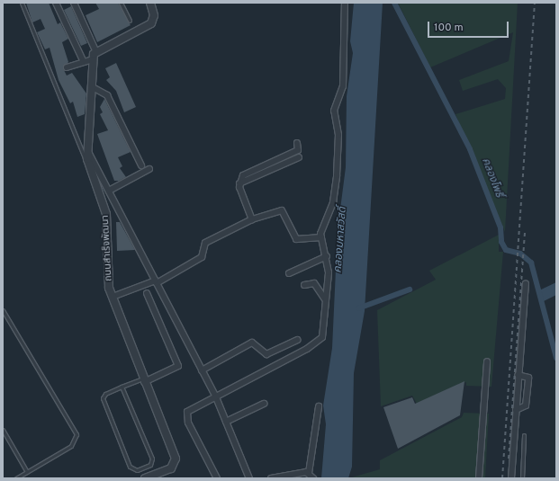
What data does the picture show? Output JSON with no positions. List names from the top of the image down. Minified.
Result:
{"streets":{"street":["ถนนสำเร็จพัฒนา"]},"water":["คลองโพธิ์","คลองมหาสวัสดิ์"],"scale_bar":"100 m"}
